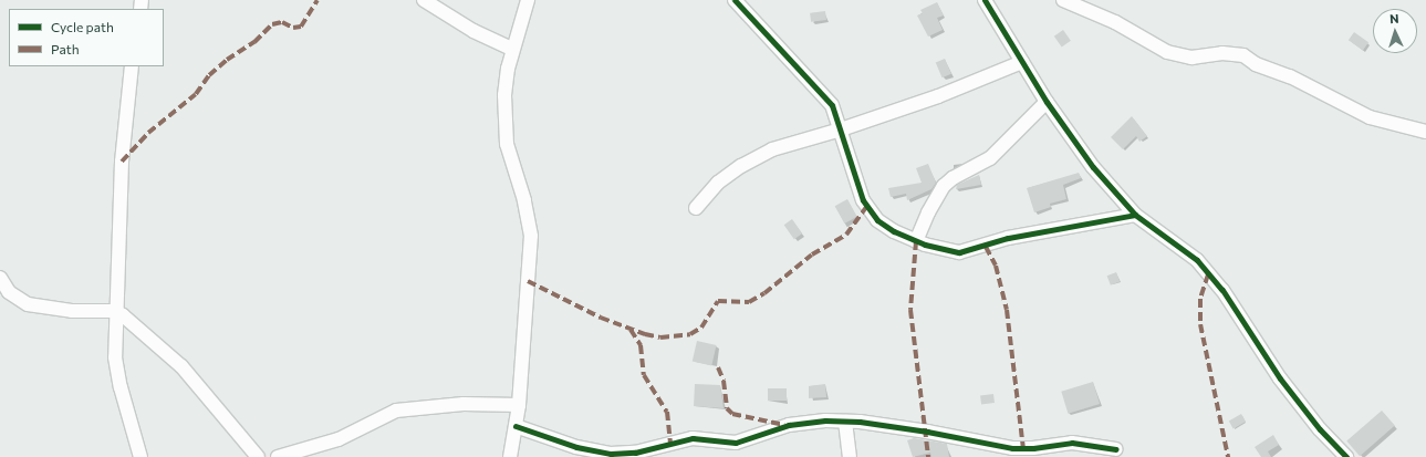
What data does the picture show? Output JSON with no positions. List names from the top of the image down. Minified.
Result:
{"legend":["Cycle path","Path"],"north":"top"}
